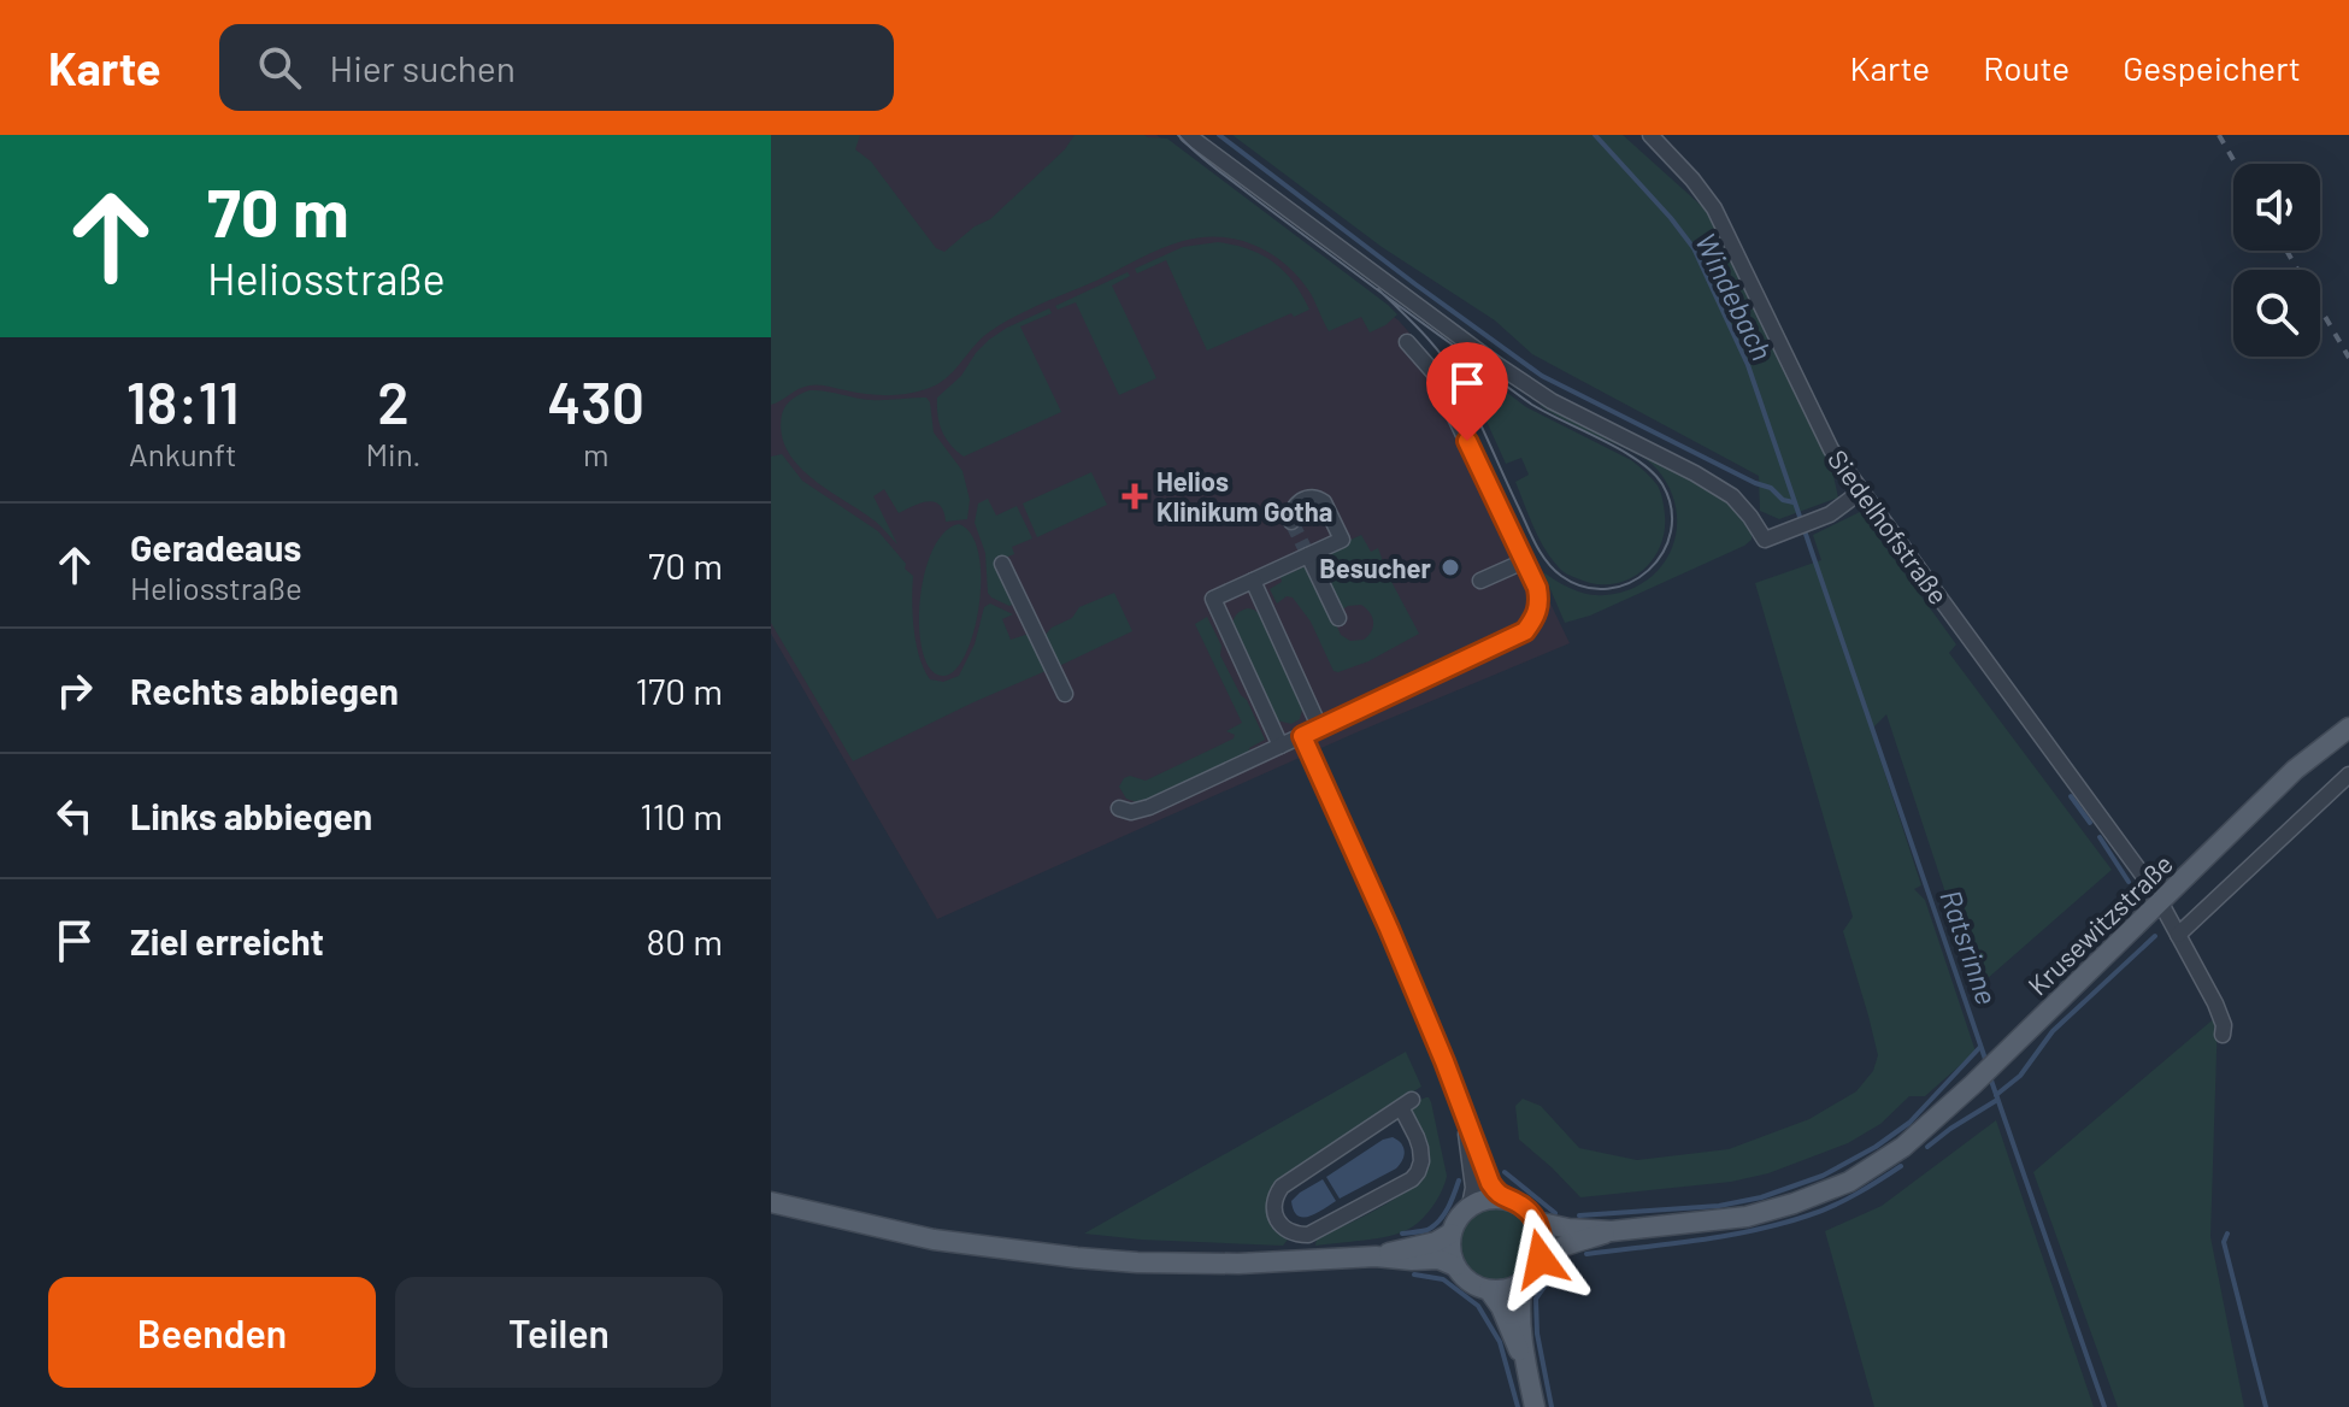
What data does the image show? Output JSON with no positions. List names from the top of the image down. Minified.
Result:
{"streets":{"main road":["Krusewitzstraße"],"street":["Siedelhofstraße"]},"crossings":[["Siedelhofstraße","Krusewitzstraße"]],"water":["Windebach","Ratsrinne"],"places":{"health":["Helios Klinikum Gotha"],"other":["Besucher"]},"page":{"header":"Karte","search":"Hier suchen","nav":["Karte","Route","Gespeichert"],"turn":["70 m","Heliosstraße"],"eta":["18:11","Ankunft","2","Min.","430","m"],"list":[{"name":"Geradeaus","note":"Heliosstraße","value":"70 m"},{"name":"Rechts abbiegen","value":"170 m"},{"name":"Links abbiegen","value":"110 m"},{"name":"Ziel erreicht","value":"80 m"}],"buttons":["Beenden","Teilen"]}}
